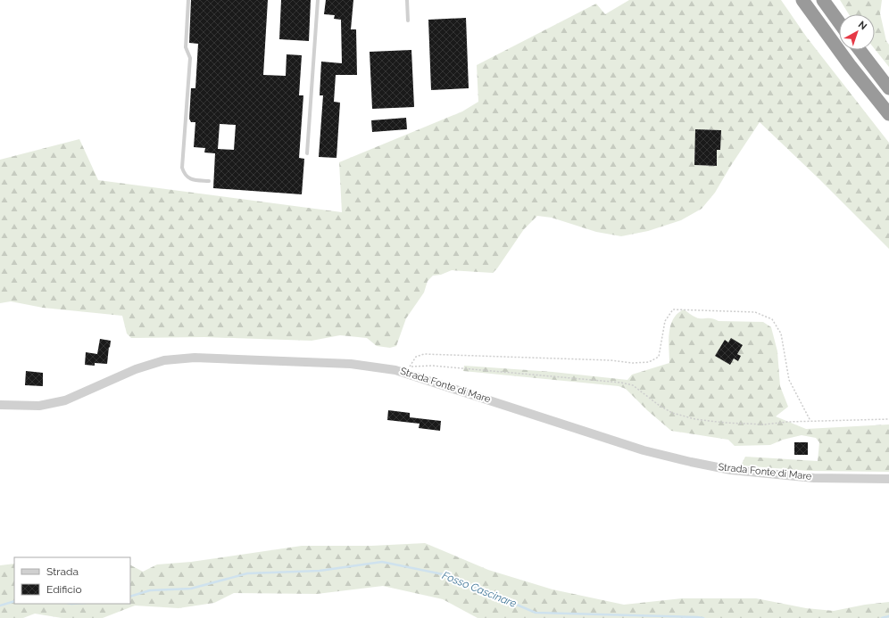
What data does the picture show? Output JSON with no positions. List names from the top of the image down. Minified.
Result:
{"streets":{"street":["Strada Fonte di Mare"]},"water":["Fosso Cascinare"],"legend":["Strada","Edificio"],"north":"top right"}
